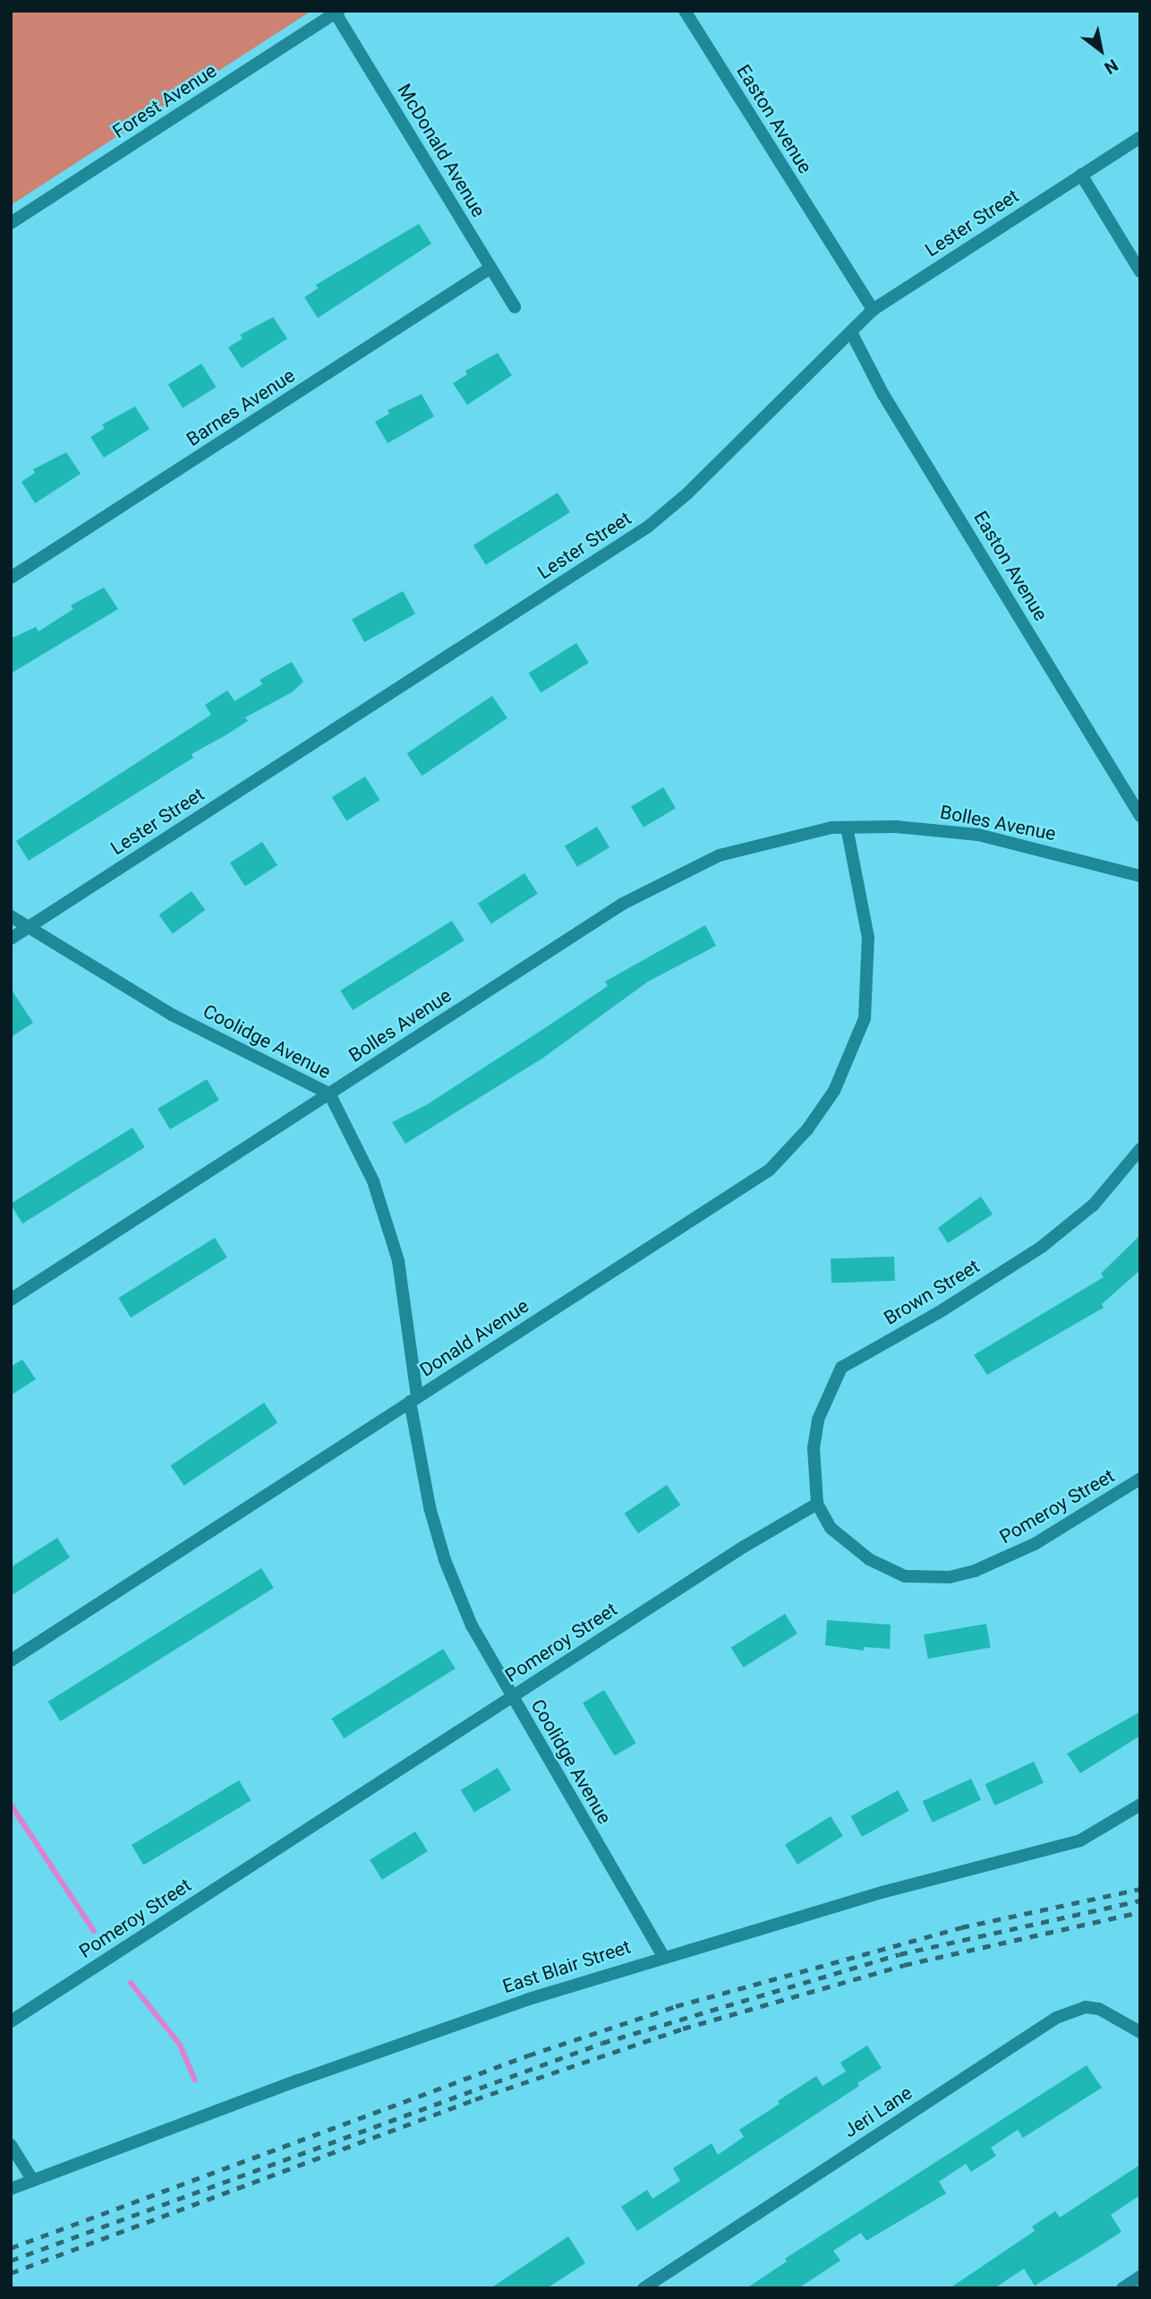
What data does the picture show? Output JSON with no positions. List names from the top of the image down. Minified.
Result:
{"streets":{"street":["Forest Avenue","Easton Avenue","McDonald Avenue","Lester Street","Barnes Avenue","Bolles Avenue","Coolidge Avenue","Brown Street","Donald Avenue","Pomeroy Street","East Blair Street","Jeri Lane"]},"crossings":[["Forest Avenue","McDonald Avenue"],["Easton Avenue","Lester Street"],["McDonald Avenue","Barnes Avenue"],["Lester Street","Coolidge Avenue"],["Bolles Avenue","Coolidge Avenue"],["Bolles Avenue","Donald Avenue"],["Coolidge Avenue","Donald Avenue"],["Coolidge Avenue","Pomeroy Street"],["Coolidge Avenue","East Blair Street"],["Brown Street","Pomeroy Street"]],"north":"bottom right"}
